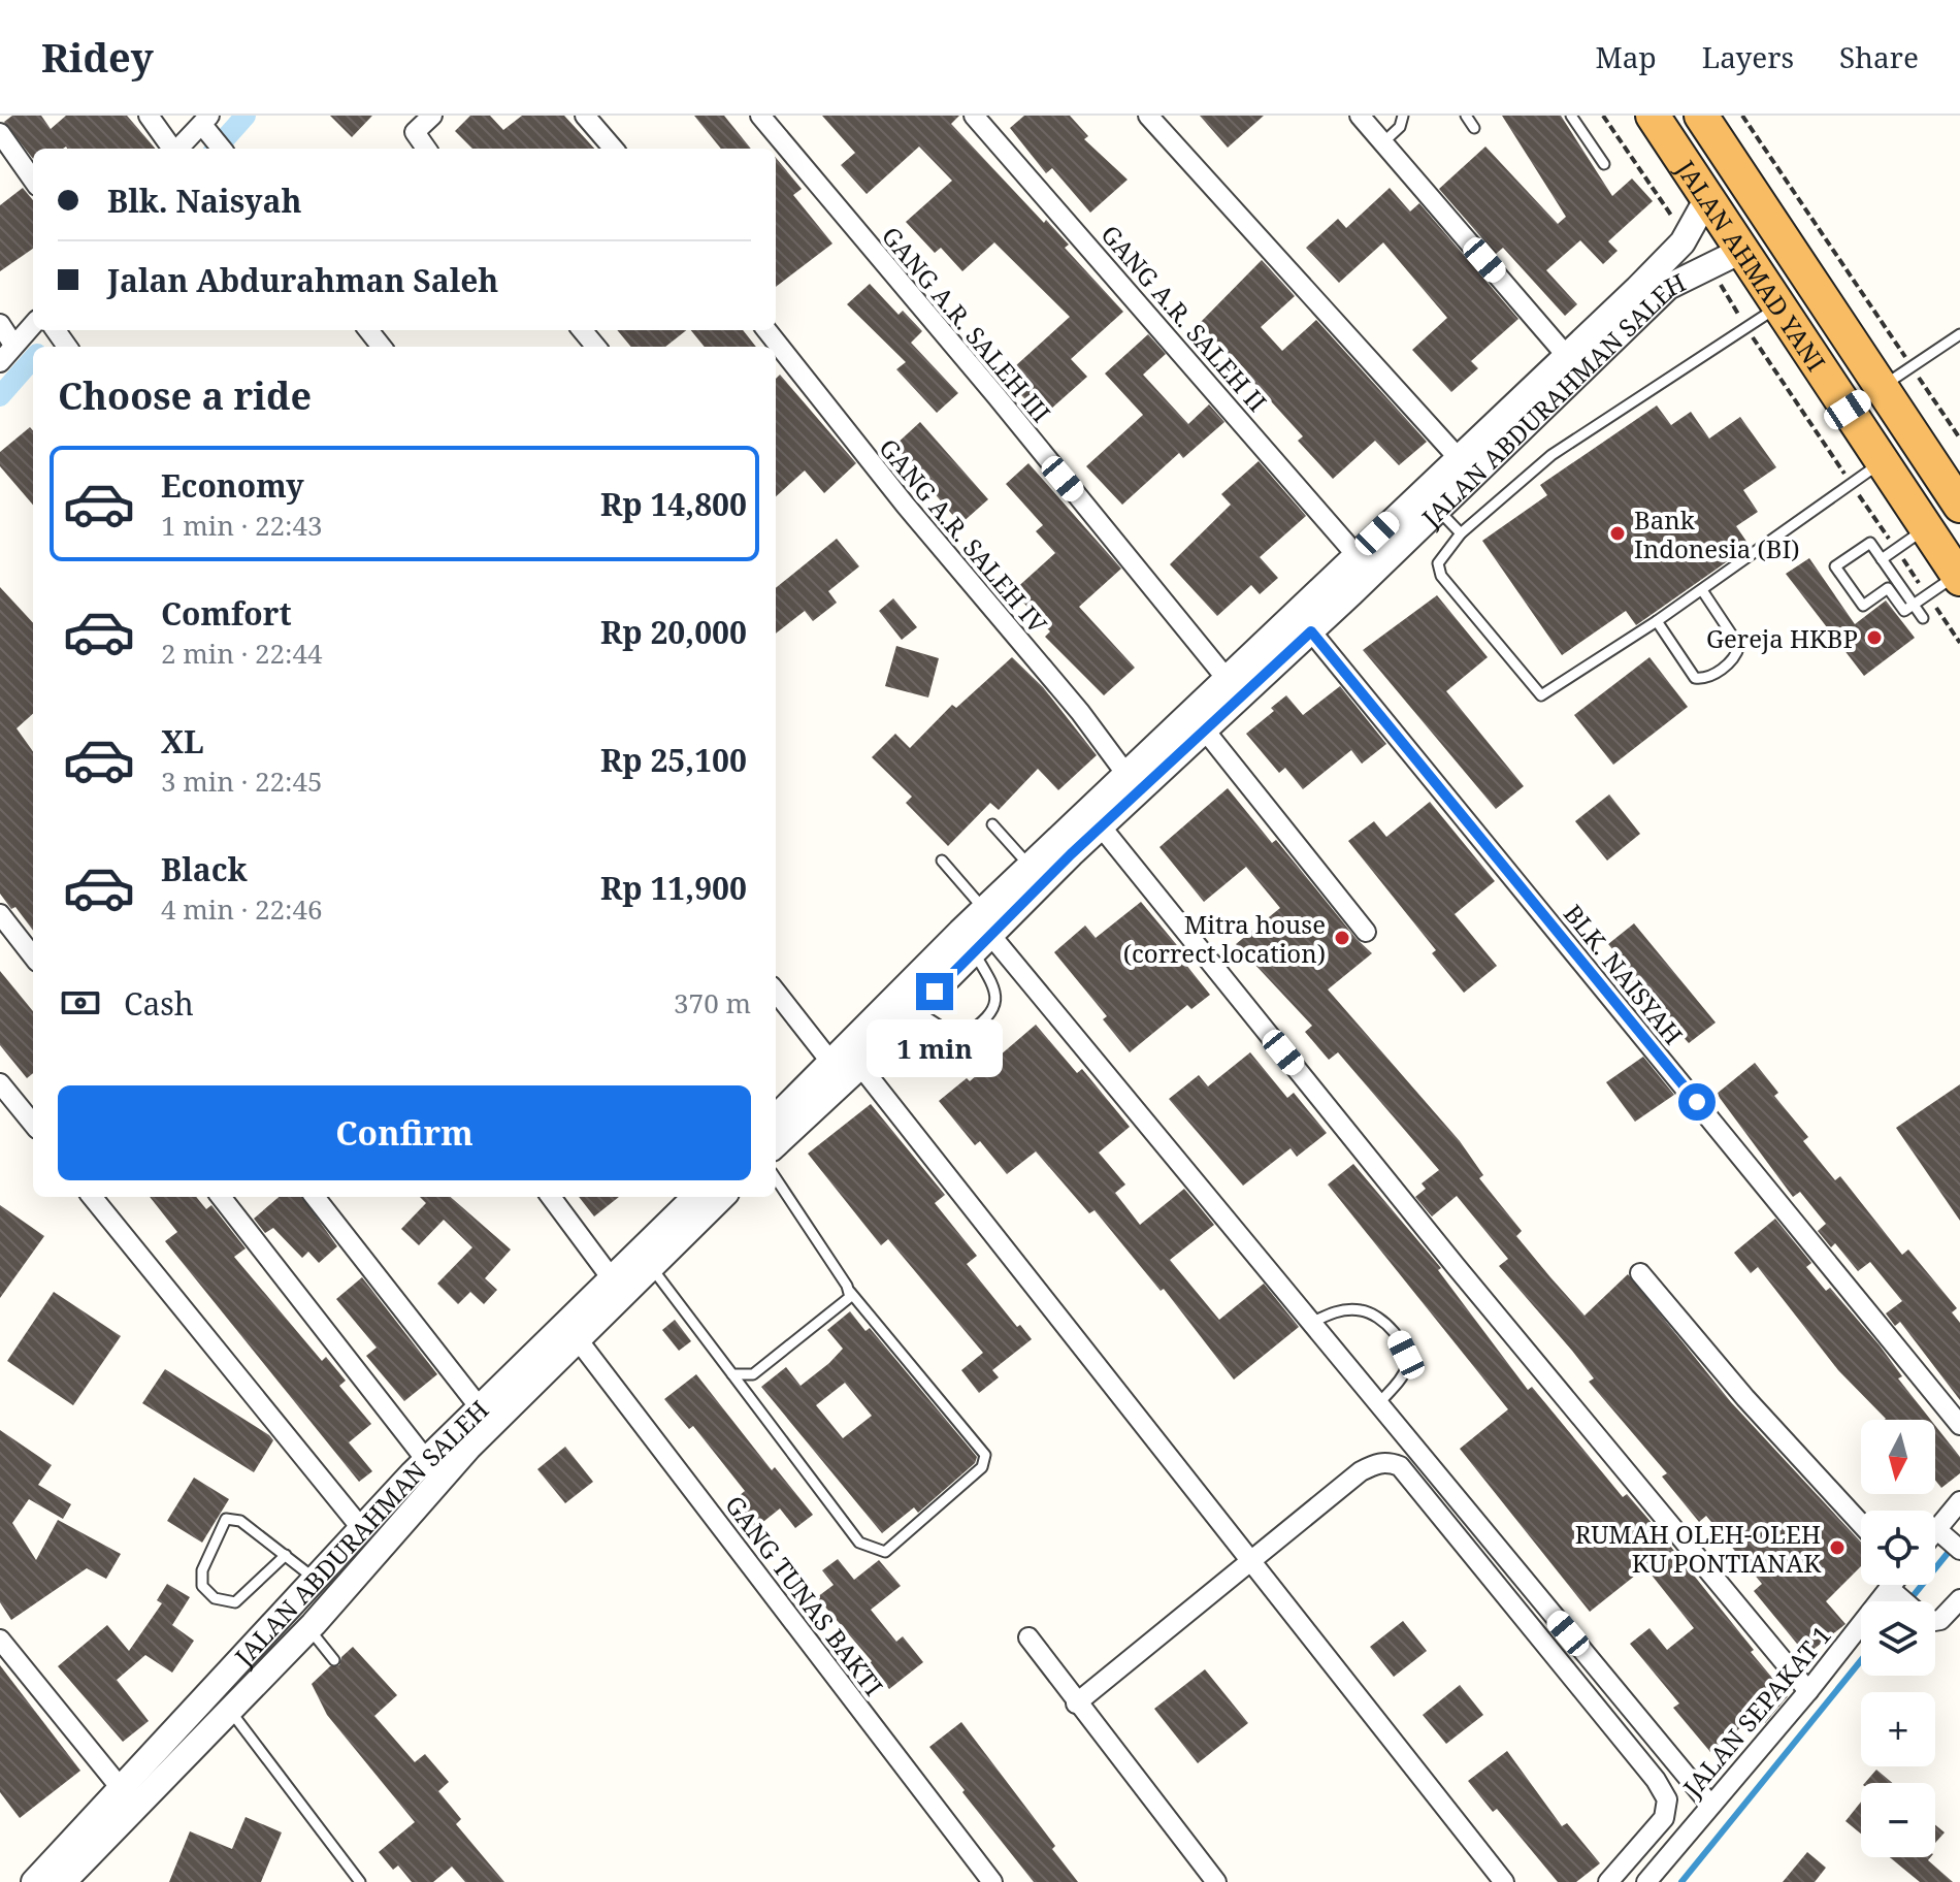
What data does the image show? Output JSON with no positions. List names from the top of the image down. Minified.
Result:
{"streets":{"highway":["JALAN AHMAD YANI"],"street":["GANG A.R. SALEH II","GANG A.R. SALEH III","JALAN ABDURAHMAN SALEH","GANG A.R. SALEH IV","BLK. NAISYAH","GANG TUNAS BAKTI","JALAN SEPAKAT 1"]},"crossings":[["JALAN AHMAD YANI","JALAN ABDURAHMAN SALEH"],["GANG A.R. SALEH II","JALAN ABDURAHMAN SALEH"],["GANG A.R. SALEH III","JALAN ABDURAHMAN SALEH"],["JALAN ABDURAHMAN SALEH","GANG A.R. SALEH IV"],["JALAN ABDURAHMAN SALEH","BLK. NAISYAH"],["JALAN ABDURAHMAN SALEH","GANG TUNAS BAKTI"]],"places":["Bank Indonesia (BI)","Gereja HKBP","Mitra house (correct location)","RUMAH OLEH-OLEH KU PONTIANAK"],"north":"bottom","page":{"header":"Ridey","nav":["Map","Layers","Share"],"banner":["Blk. Naisyah","Jalan Abdurahman Saleh"],"heading":"Choose a ride","list":[{"name":"Economy","note":"1 min · 22:43","value":"Rp 14,800"},{"name":"Comfort","note":"2 min · 22:44","value":"Rp 20,000"},{"name":"XL","note":"3 min · 22:45","value":"Rp 25,100"},{"name":"Black","note":"4 min · 22:46","value":"Rp 11,900"}],"pay":["Cash","370 m"],"bubble":"1 min","buttons":"Confirm","map_buttons":["+","−"]}}
